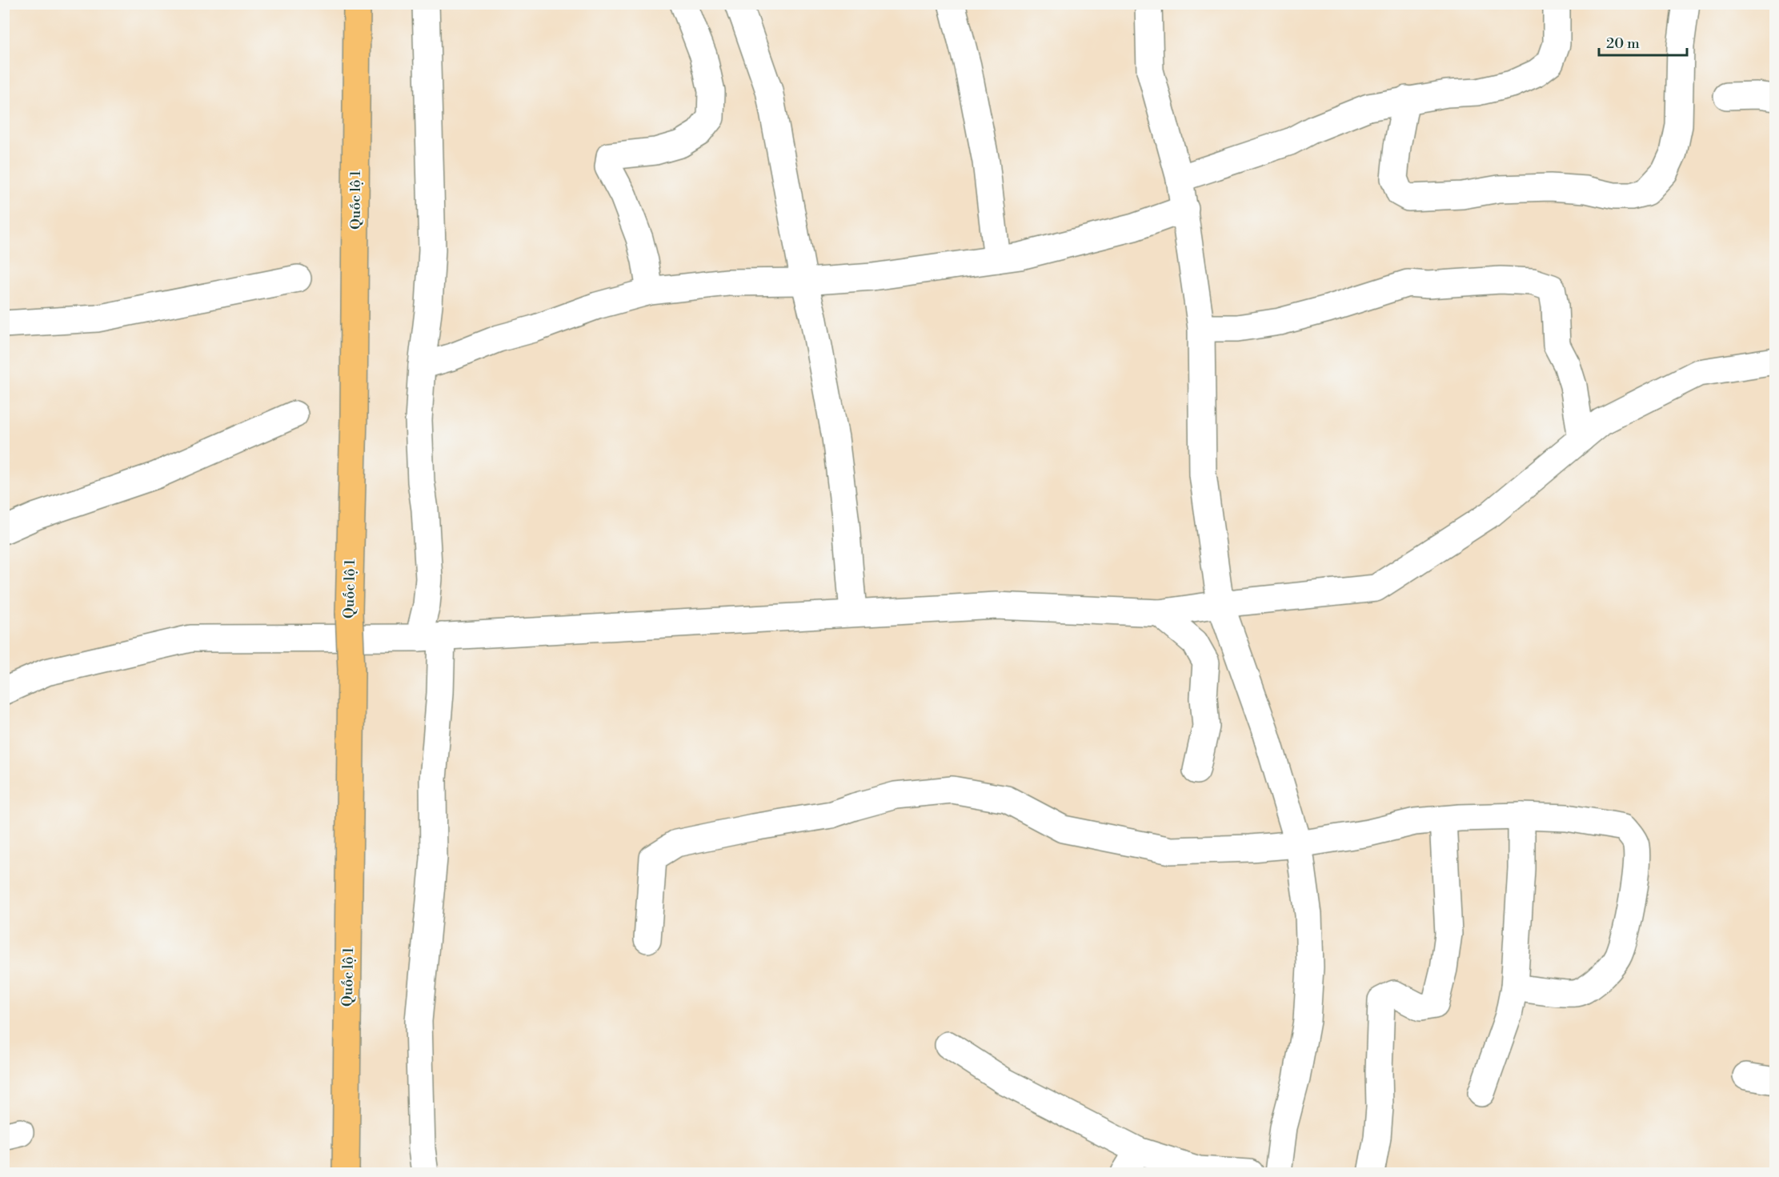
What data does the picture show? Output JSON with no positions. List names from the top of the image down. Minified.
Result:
{"streets":{"highway":["Quốc lộ 1"]},"scale_bar":"20 m"}
